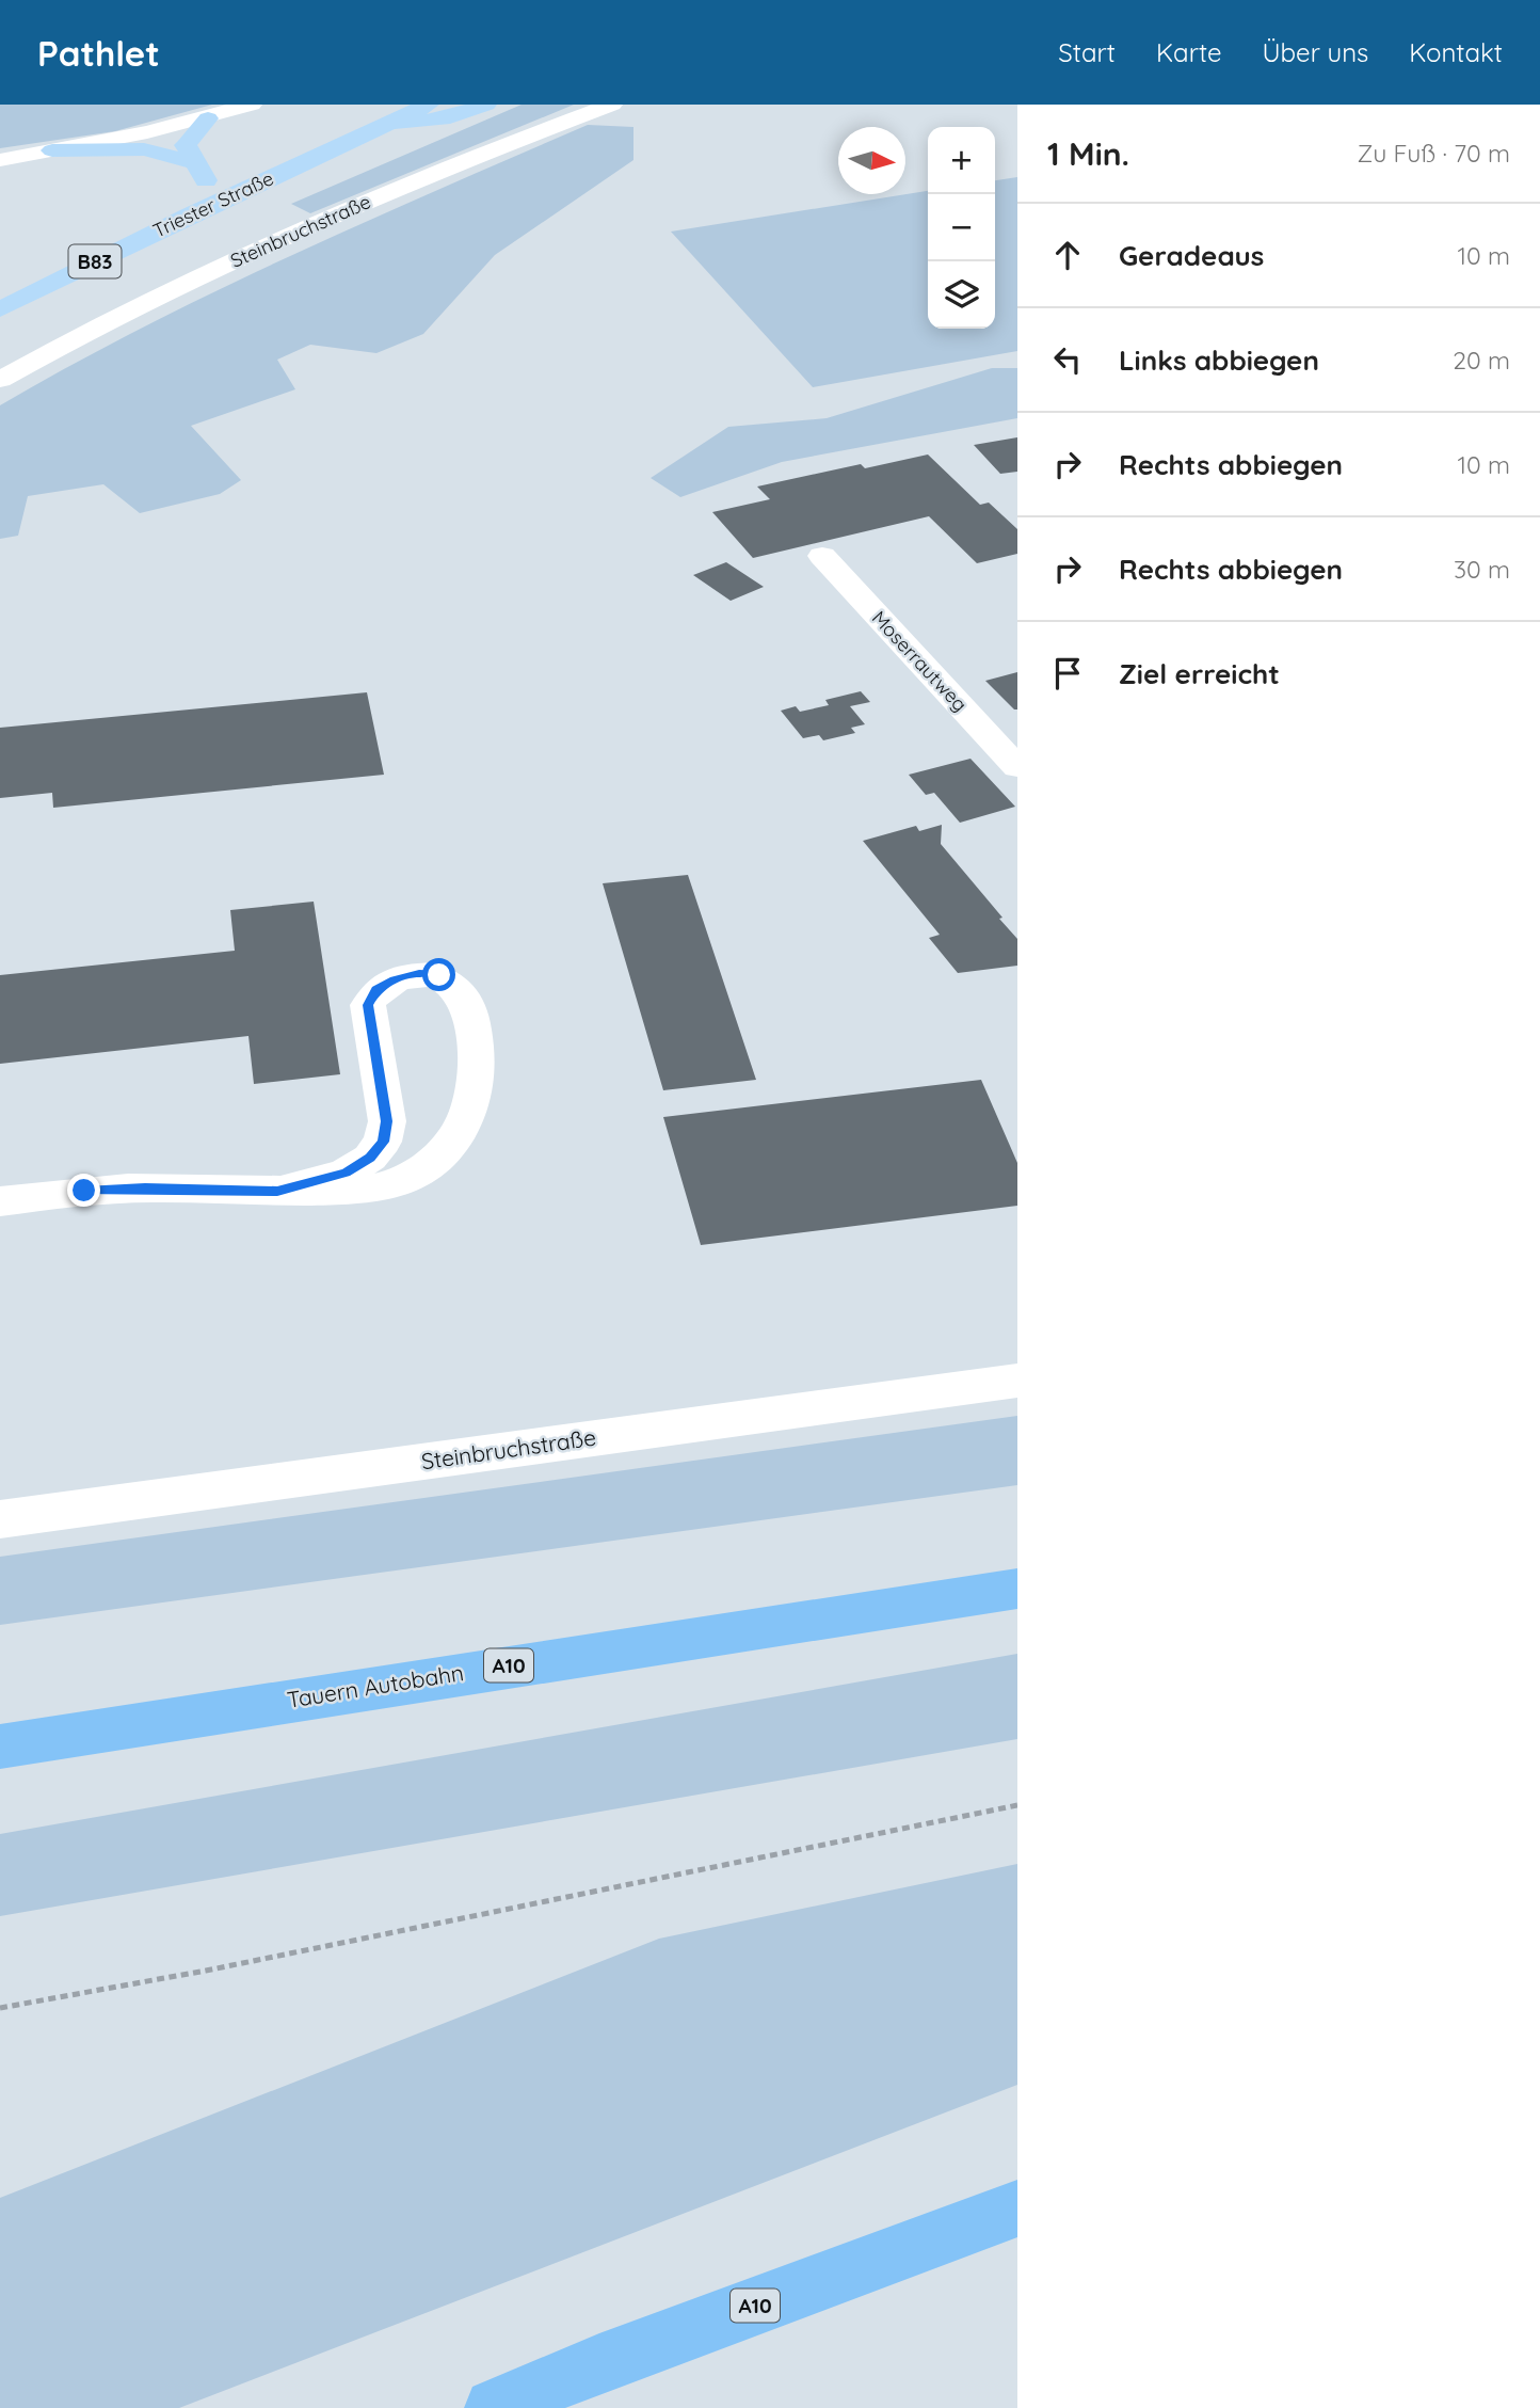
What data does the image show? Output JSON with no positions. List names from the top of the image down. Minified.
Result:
{"streets":{"highway":["A10","Tauern Autobahn"],"main road":["Triester Straße","B83"],"street":["Steinbruchstraße","Moserrautweg"]},"north":"right","page":{"header":"Pathlet","nav":["Start","Karte","Über uns","Kontakt"],"heading":["1 Min.","Zu Fuß · 70 m"],"map_buttons":["+","−"],"list":[["Geradeaus","10 m"],["Links abbiegen","20 m"],["Rechts abbiegen","10 m"],["Rechts abbiegen","30 m"],"Ziel erreicht"]}}
